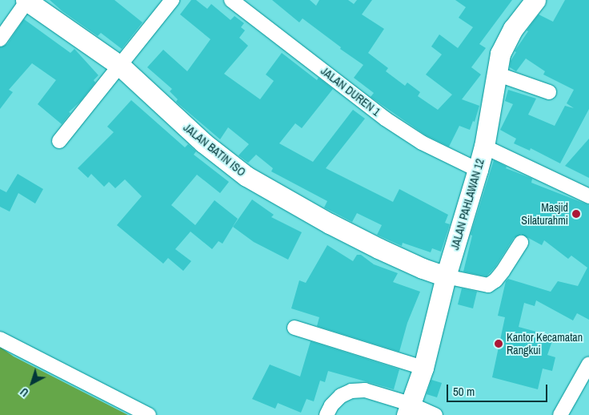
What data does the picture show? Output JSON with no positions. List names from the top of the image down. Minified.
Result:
{"streets":{"street":["JALAN DUREN 1","JALAN BATIN ISO","JALAN PAHLAWAN 12"]},"crossings":[["JALAN DUREN 1","JALAN PAHLAWAN 12"],["JALAN BATIN ISO","JALAN PAHLAWAN 12"]],"places":["Masjid Silaturahmi","Kantor Kecamatan Rangkui"],"scale_bar":"50 m","north":"bottom left"}
